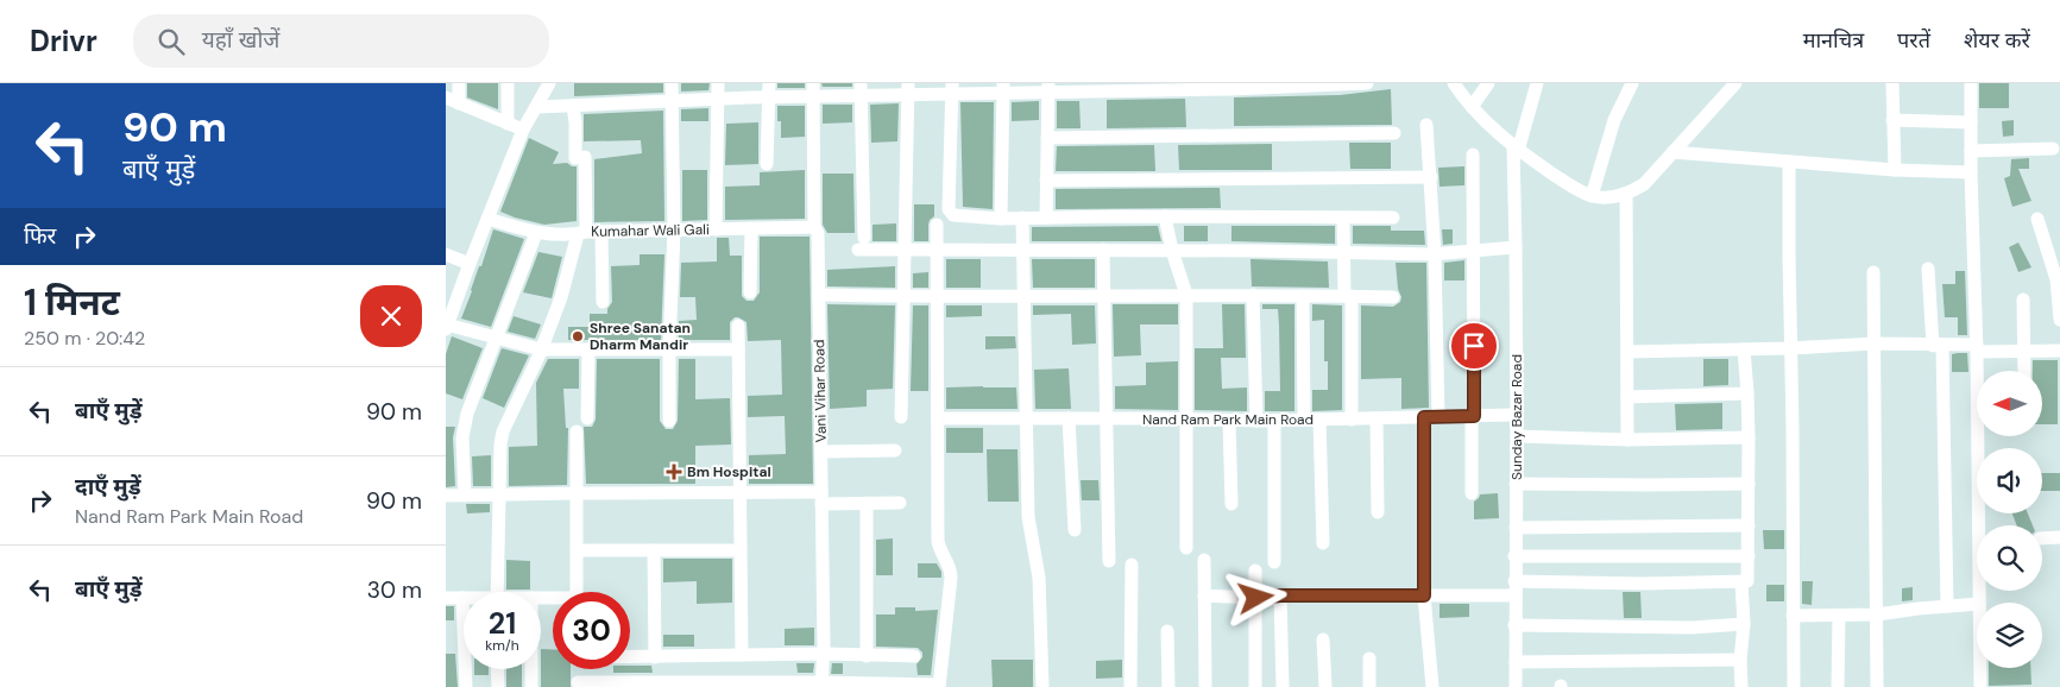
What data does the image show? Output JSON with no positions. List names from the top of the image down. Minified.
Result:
{"streets":{"street":["Kumahar Wali Gali","Vani Vihar Road","Sunday Bazar Road","Nand Ram Park Main Road"]},"crossings":[["Kumahar Wali Gali","Vani Vihar Road"],["Sunday Bazar Road","Nand Ram Park Main Road"]],"places":{"other":["Shree Sanatan Dharm Mandir"],"health":["Bm Hospital"]},"north":"left","page":{"header":"Drivr","search":"यहाँ खोजें","nav":["मानचित्र","परतें","शेयर करें"],"turn":["90 m","बाएँ मुड़ें"],"then":"फिर","heading":["1 मिनट","250 m · 20:42"],"list":[{"name":"बाएँ मुड़ें","value":"90 m"},{"name":"दाएँ मुड़ें","note":"Nand Ram Park Main Road","value":"90 m"},{"name":"बाएँ मुड़ें","value":"30 m"}],"speed":"21 km/h","limit":"30"}}
